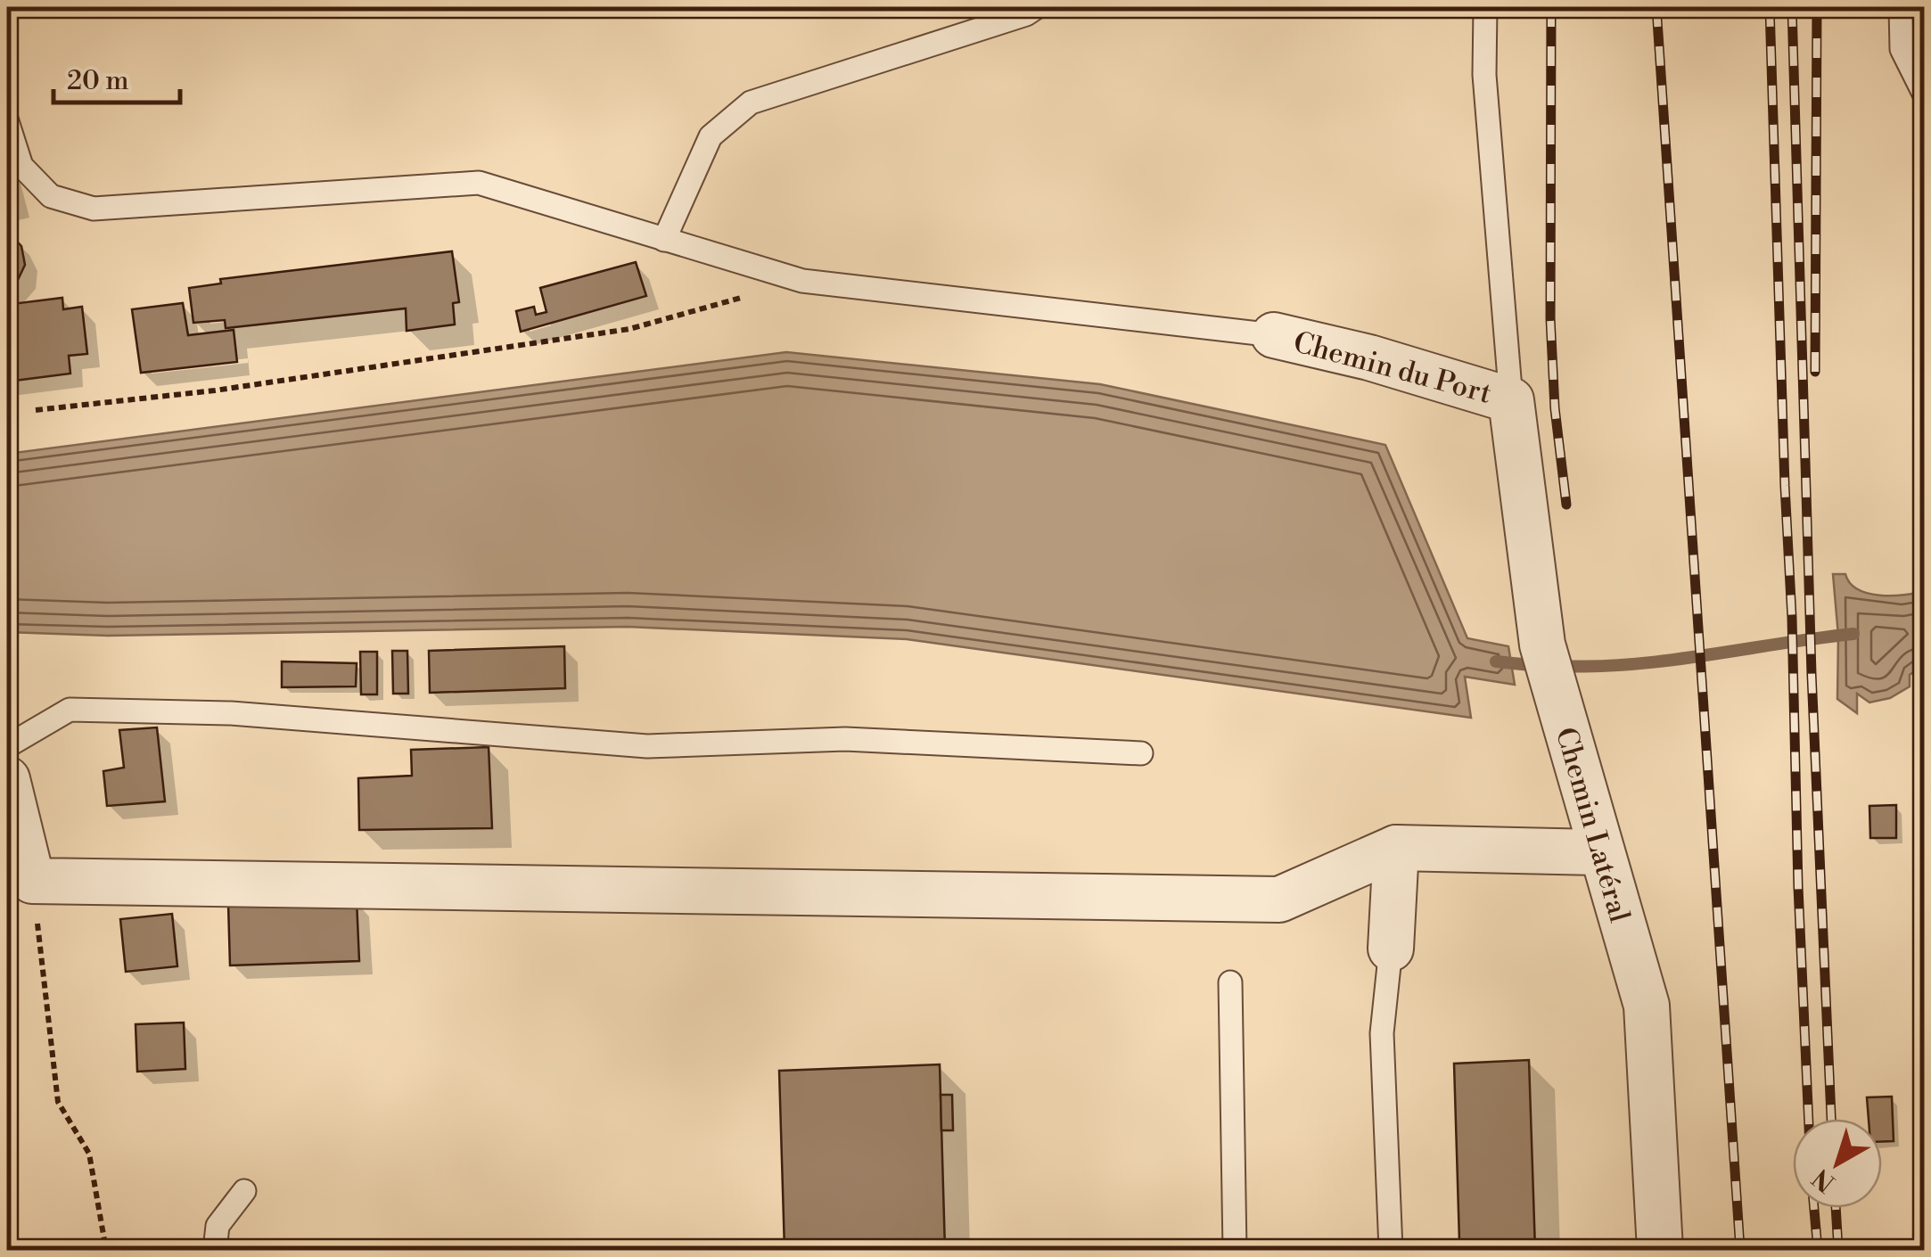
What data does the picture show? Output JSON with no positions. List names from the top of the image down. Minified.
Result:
{"streets":{"street":["Chemin du Port","Chemin Latéral"]},"crossings":[["Chemin du Port","Chemin Latéral"]],"scale_bar":"20 m","north":"bottom left"}
